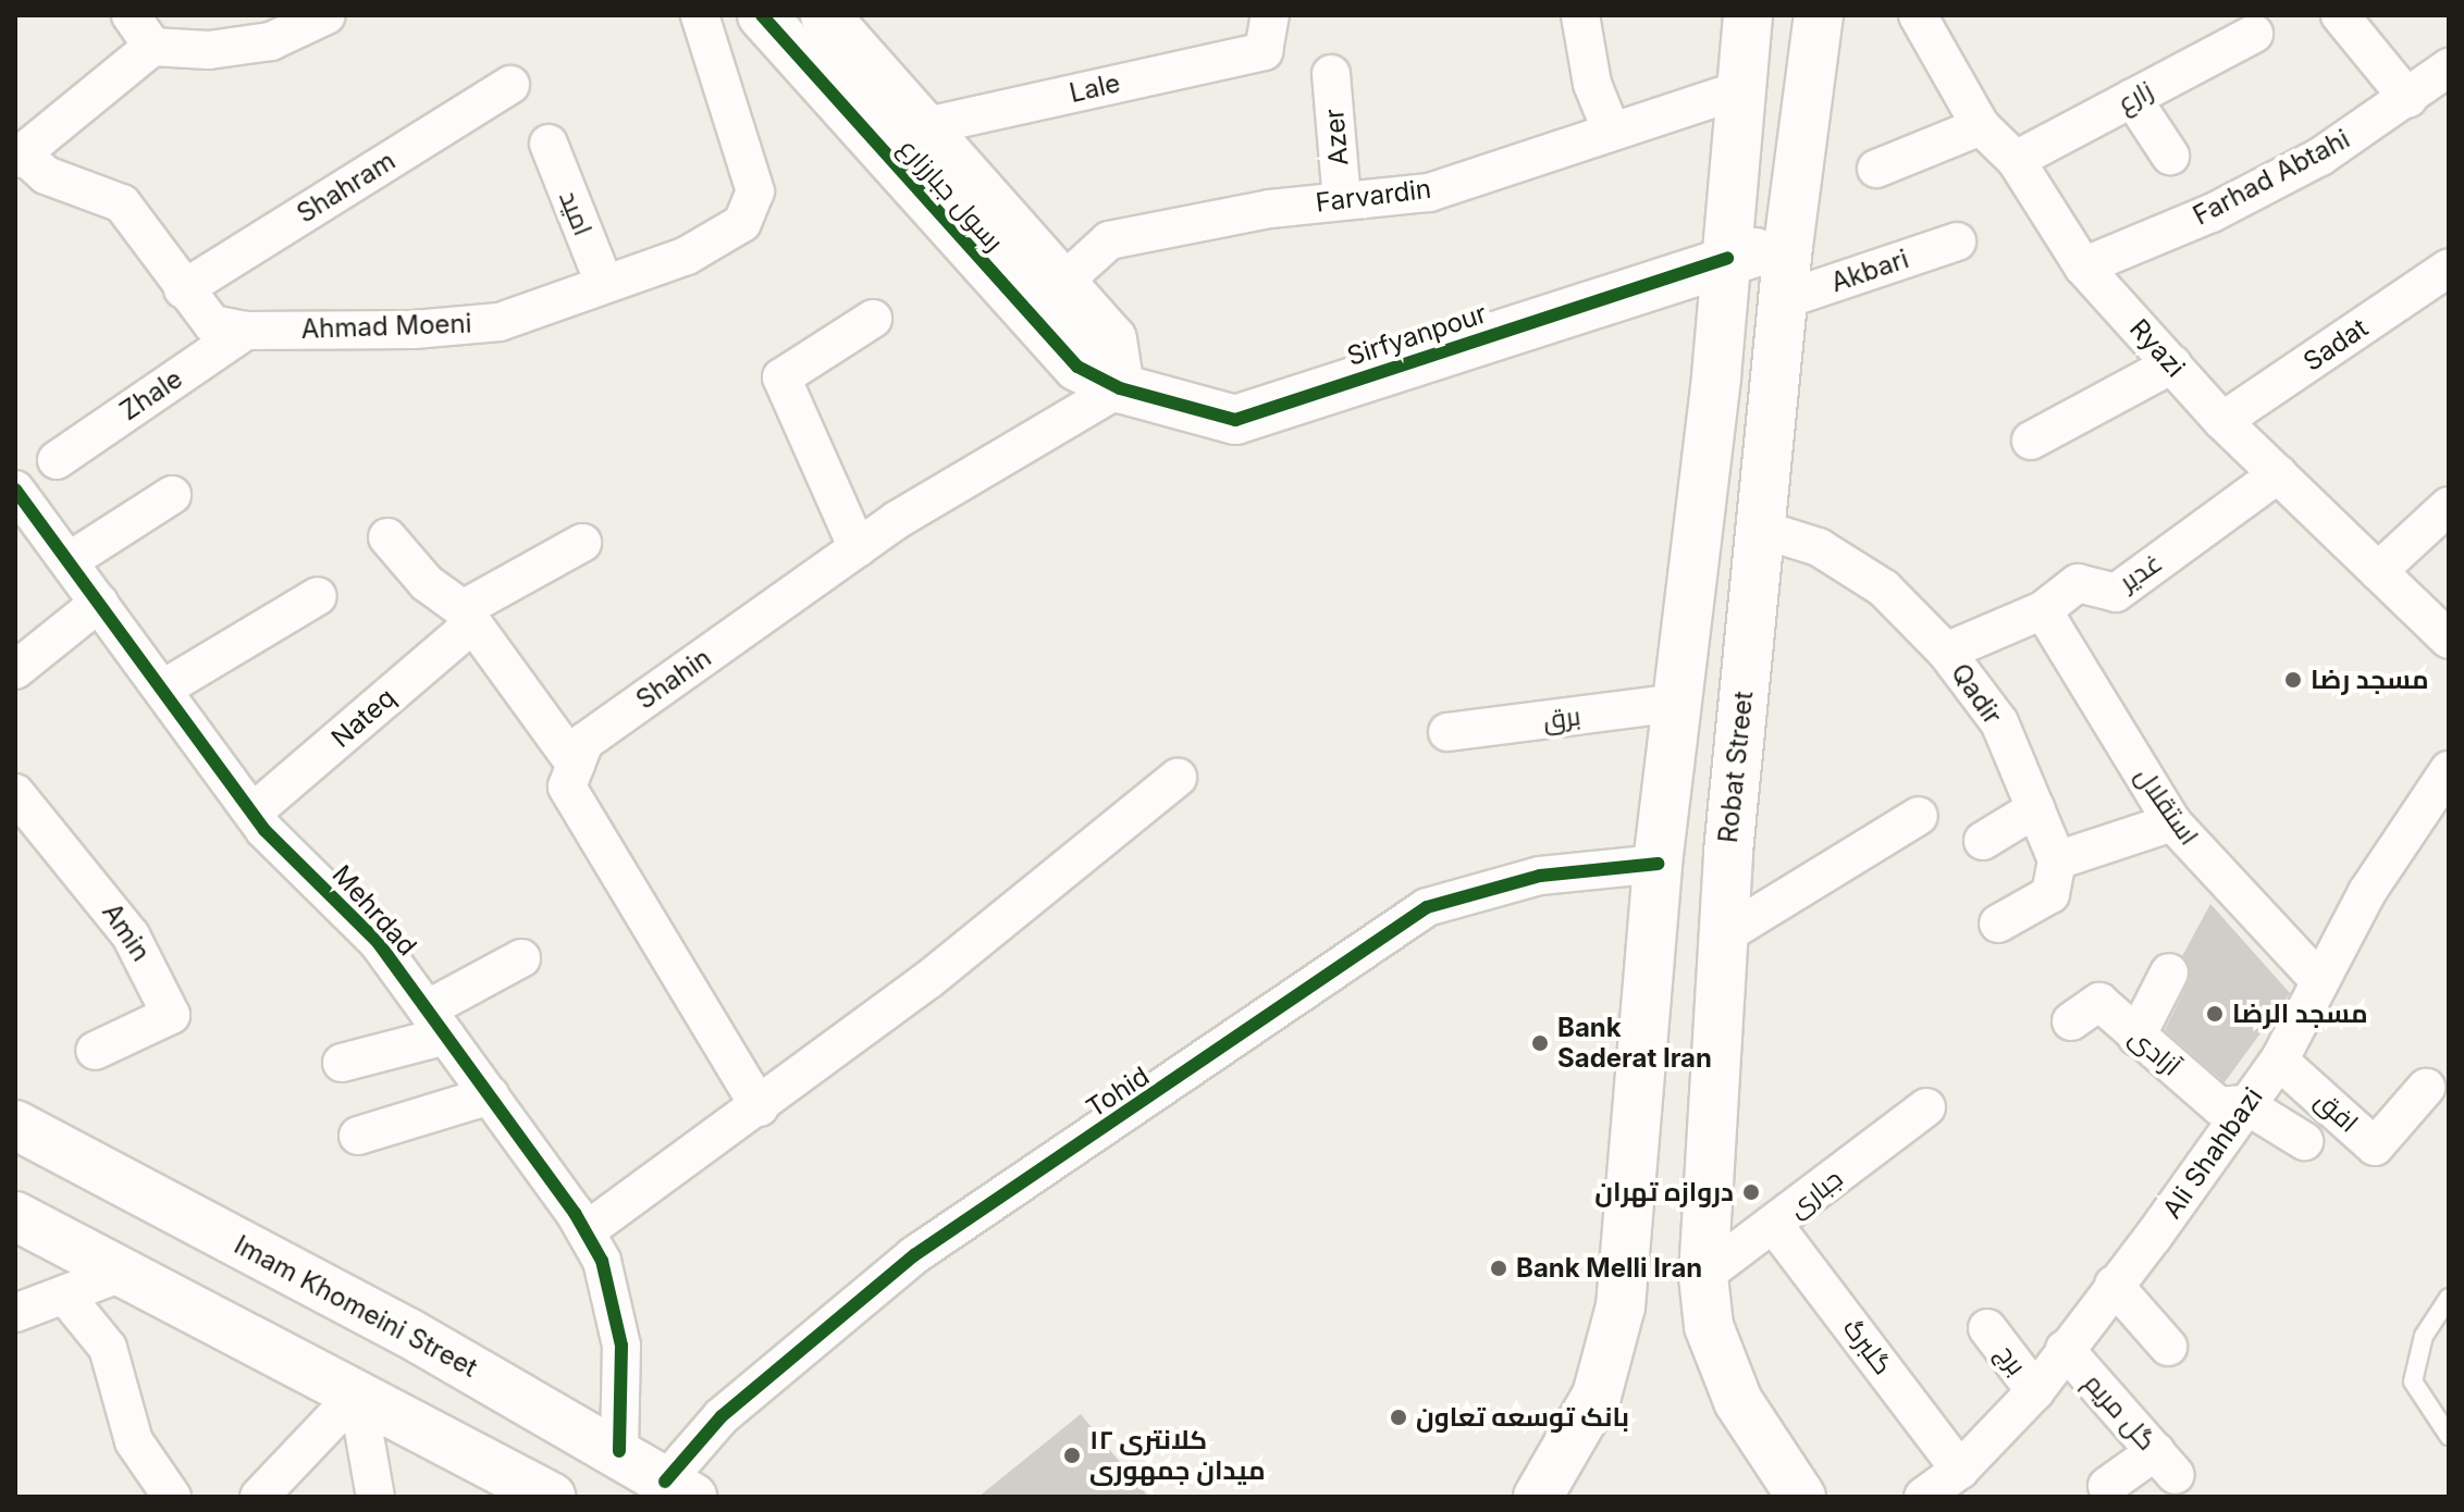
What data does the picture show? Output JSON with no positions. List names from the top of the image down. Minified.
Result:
{"streets":{"main road":["رسول جبارزارع","Sirfyanpour","Robat Street","Imam Khomeini Street"],"street":["Lale","زارع","Azer","Farhad Abtahi","Shahram","Farvardin","امید","Akbari","Ahmad Moeni","Sadat","Ryazi","Zhale","غدیر","Shahin","Qadir","Nateq","برق","استقلال","Mehrdad","Amin","آزادی","Tohid","افق","Ali Shahbazi","جباری","گلبرگ","برج","گل مریم"]},"crossings":[["Lale","رسول جبارزارع"],["زارع","Ryazi"],["Azer","Farvardin"],["Farhad Abtahi","Ryazi"],["Shahram","Ahmad Moeni"],["رسول جبارزارع","Farvardin"],["رسول جبارزارع","Sirfyanpour"],["رسول جبارزارع","Shahin"],["امید","Ahmad Moeni"],["Akbari","Robat Street"],["Ahmad Moeni","Zhale"],["Sirfyanpour","Shahin"],["Sirfyanpour","Robat Street"],["Sadat","Ryazi"],["Ryazi","غدیر"],["غدیر","Qadir"],["غدیر","استقلال"],["Qadir","Robat Street"],["Nateq","Mehrdad"],["Robat Street","جباری"],["استقلال","Ali Shahbazi"],["Mehrdad","Imam Khomeini Street"],["آزادی","Ali Shahbazi"],["Tohid","Imam Khomeini Street"],["افق","Ali Shahbazi"],["Ali Shahbazi","گلبرگ"],["Ali Shahbazi","برج"],["Ali Shahbazi","گل مریم"],["جباری","گلبرگ"]],"places":["مسجد رضا","مسجد الرضا","Bank Saderat Iran","دروازه تهران","Bank Melli Iran","بانک توسعه تعاون","کلانتری ۱۲ میدان جمهوری"]}
